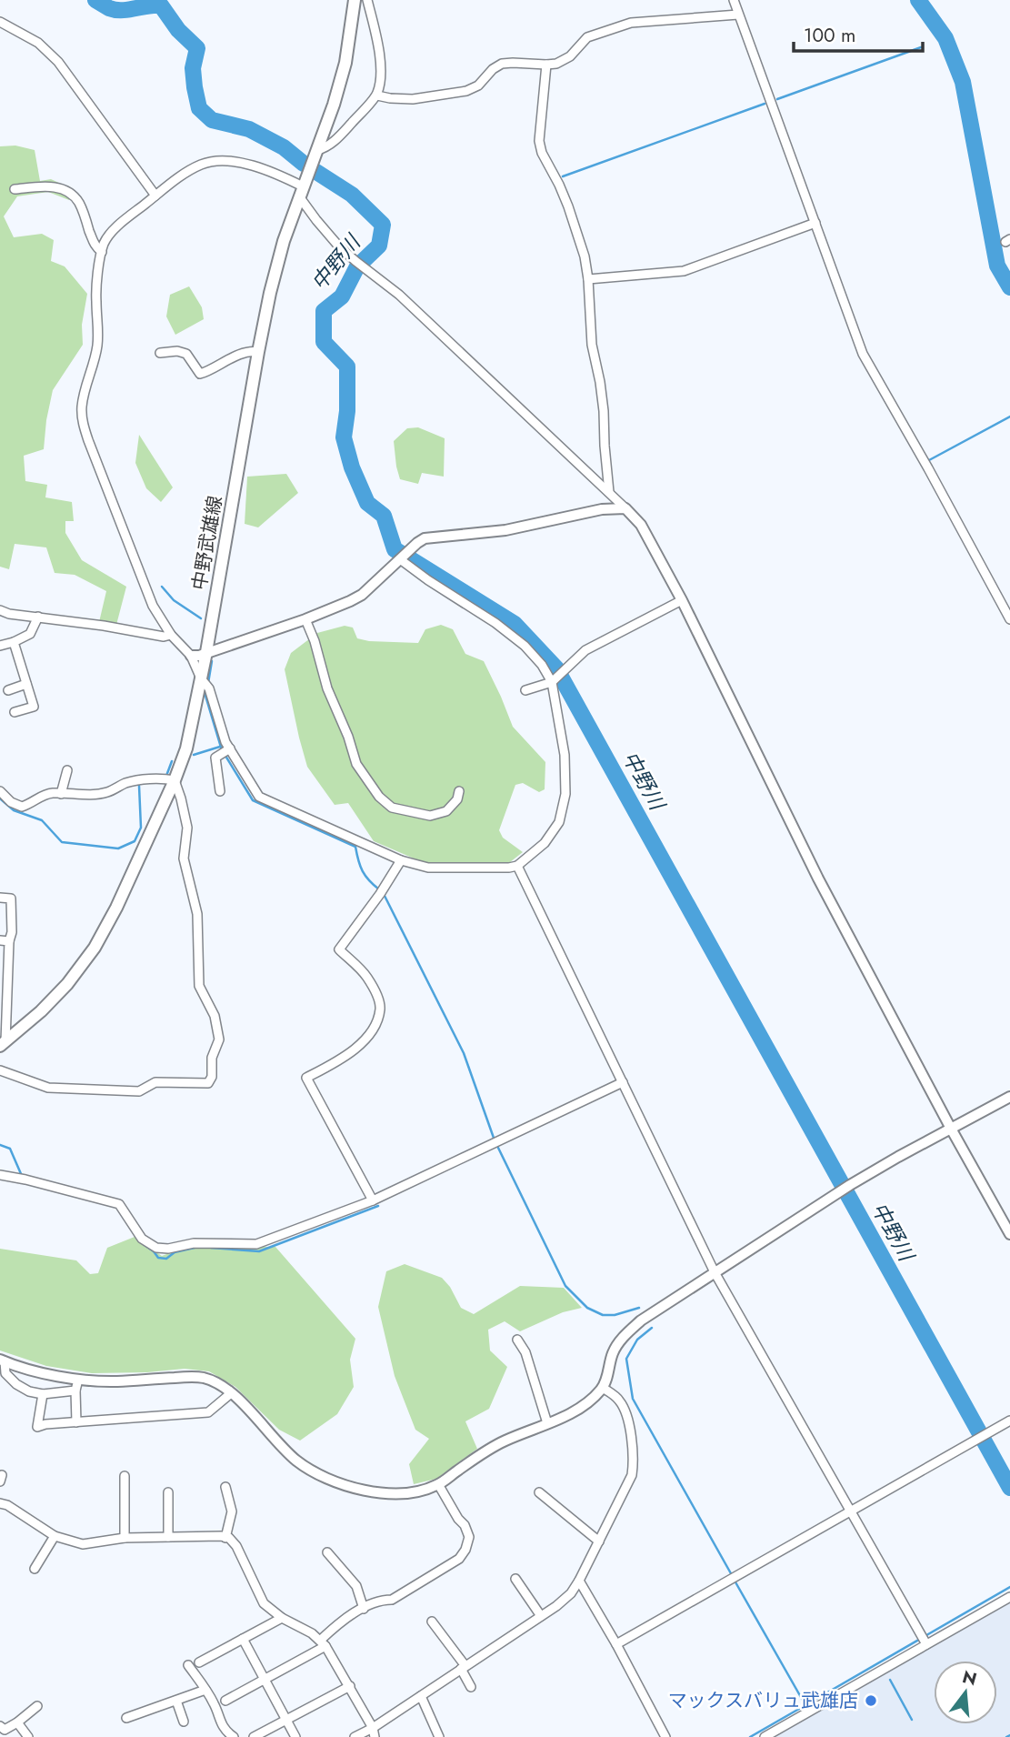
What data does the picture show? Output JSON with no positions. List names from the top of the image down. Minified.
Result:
{"streets":{"main road":["中野武雄線"]},"water":["中野川"],"places":["マックスバリュ武雄店"],"scale_bar":"100 m","north":"top"}
